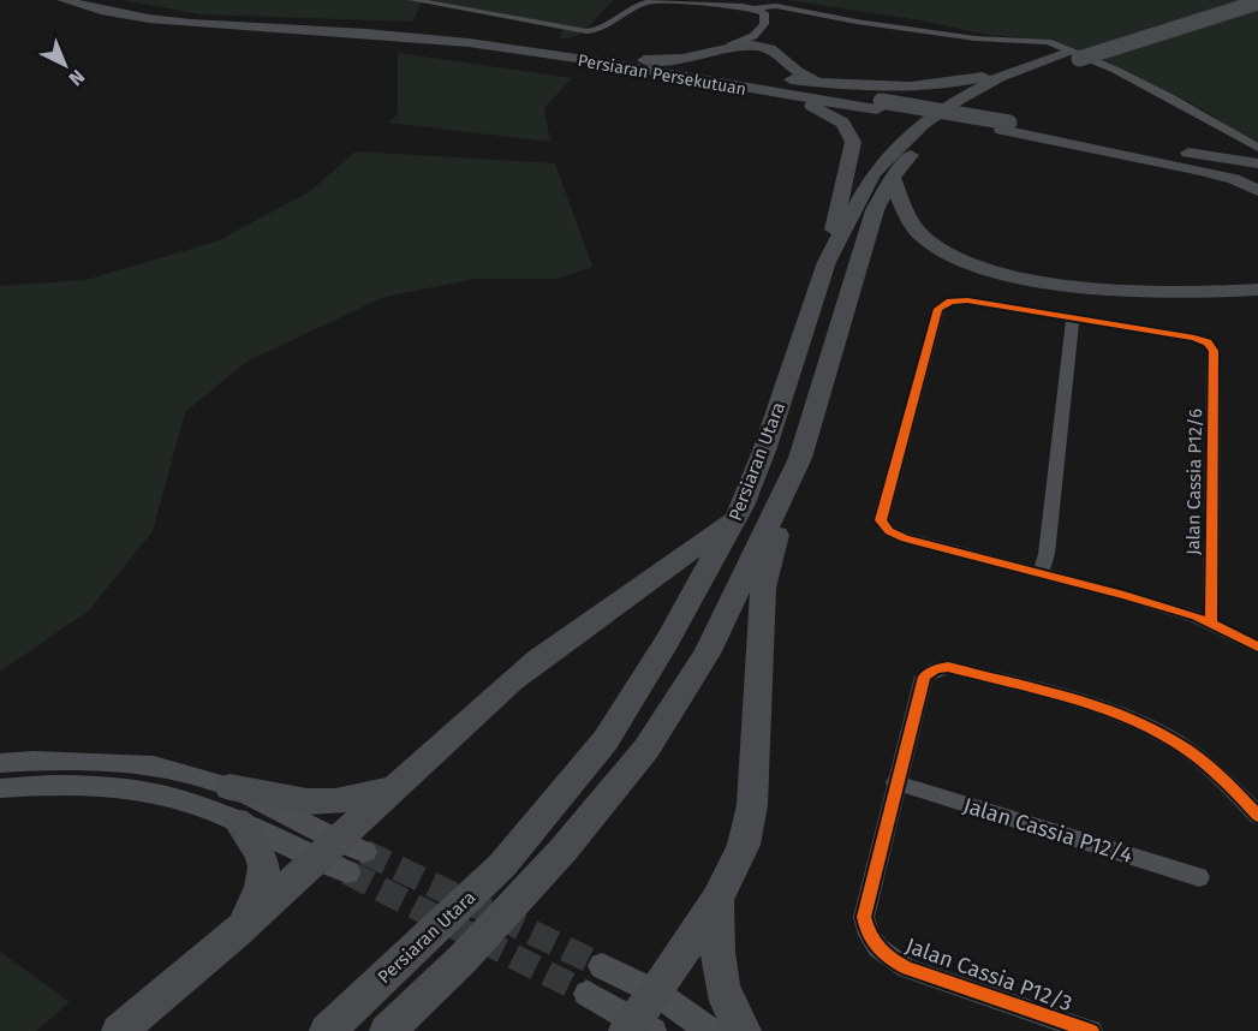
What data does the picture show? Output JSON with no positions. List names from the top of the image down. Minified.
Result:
{"streets":{"main road":["Persiaran Persekutuan","Persiaran Utara"],"street":["Jalan Cassia P12/6","Jalan Cassia P12/4","Jalan Cassia P12/3"]},"crossings":[["Jalan Cassia P12/4","Jalan Cassia P12/3"]],"north":"bottom right"}
